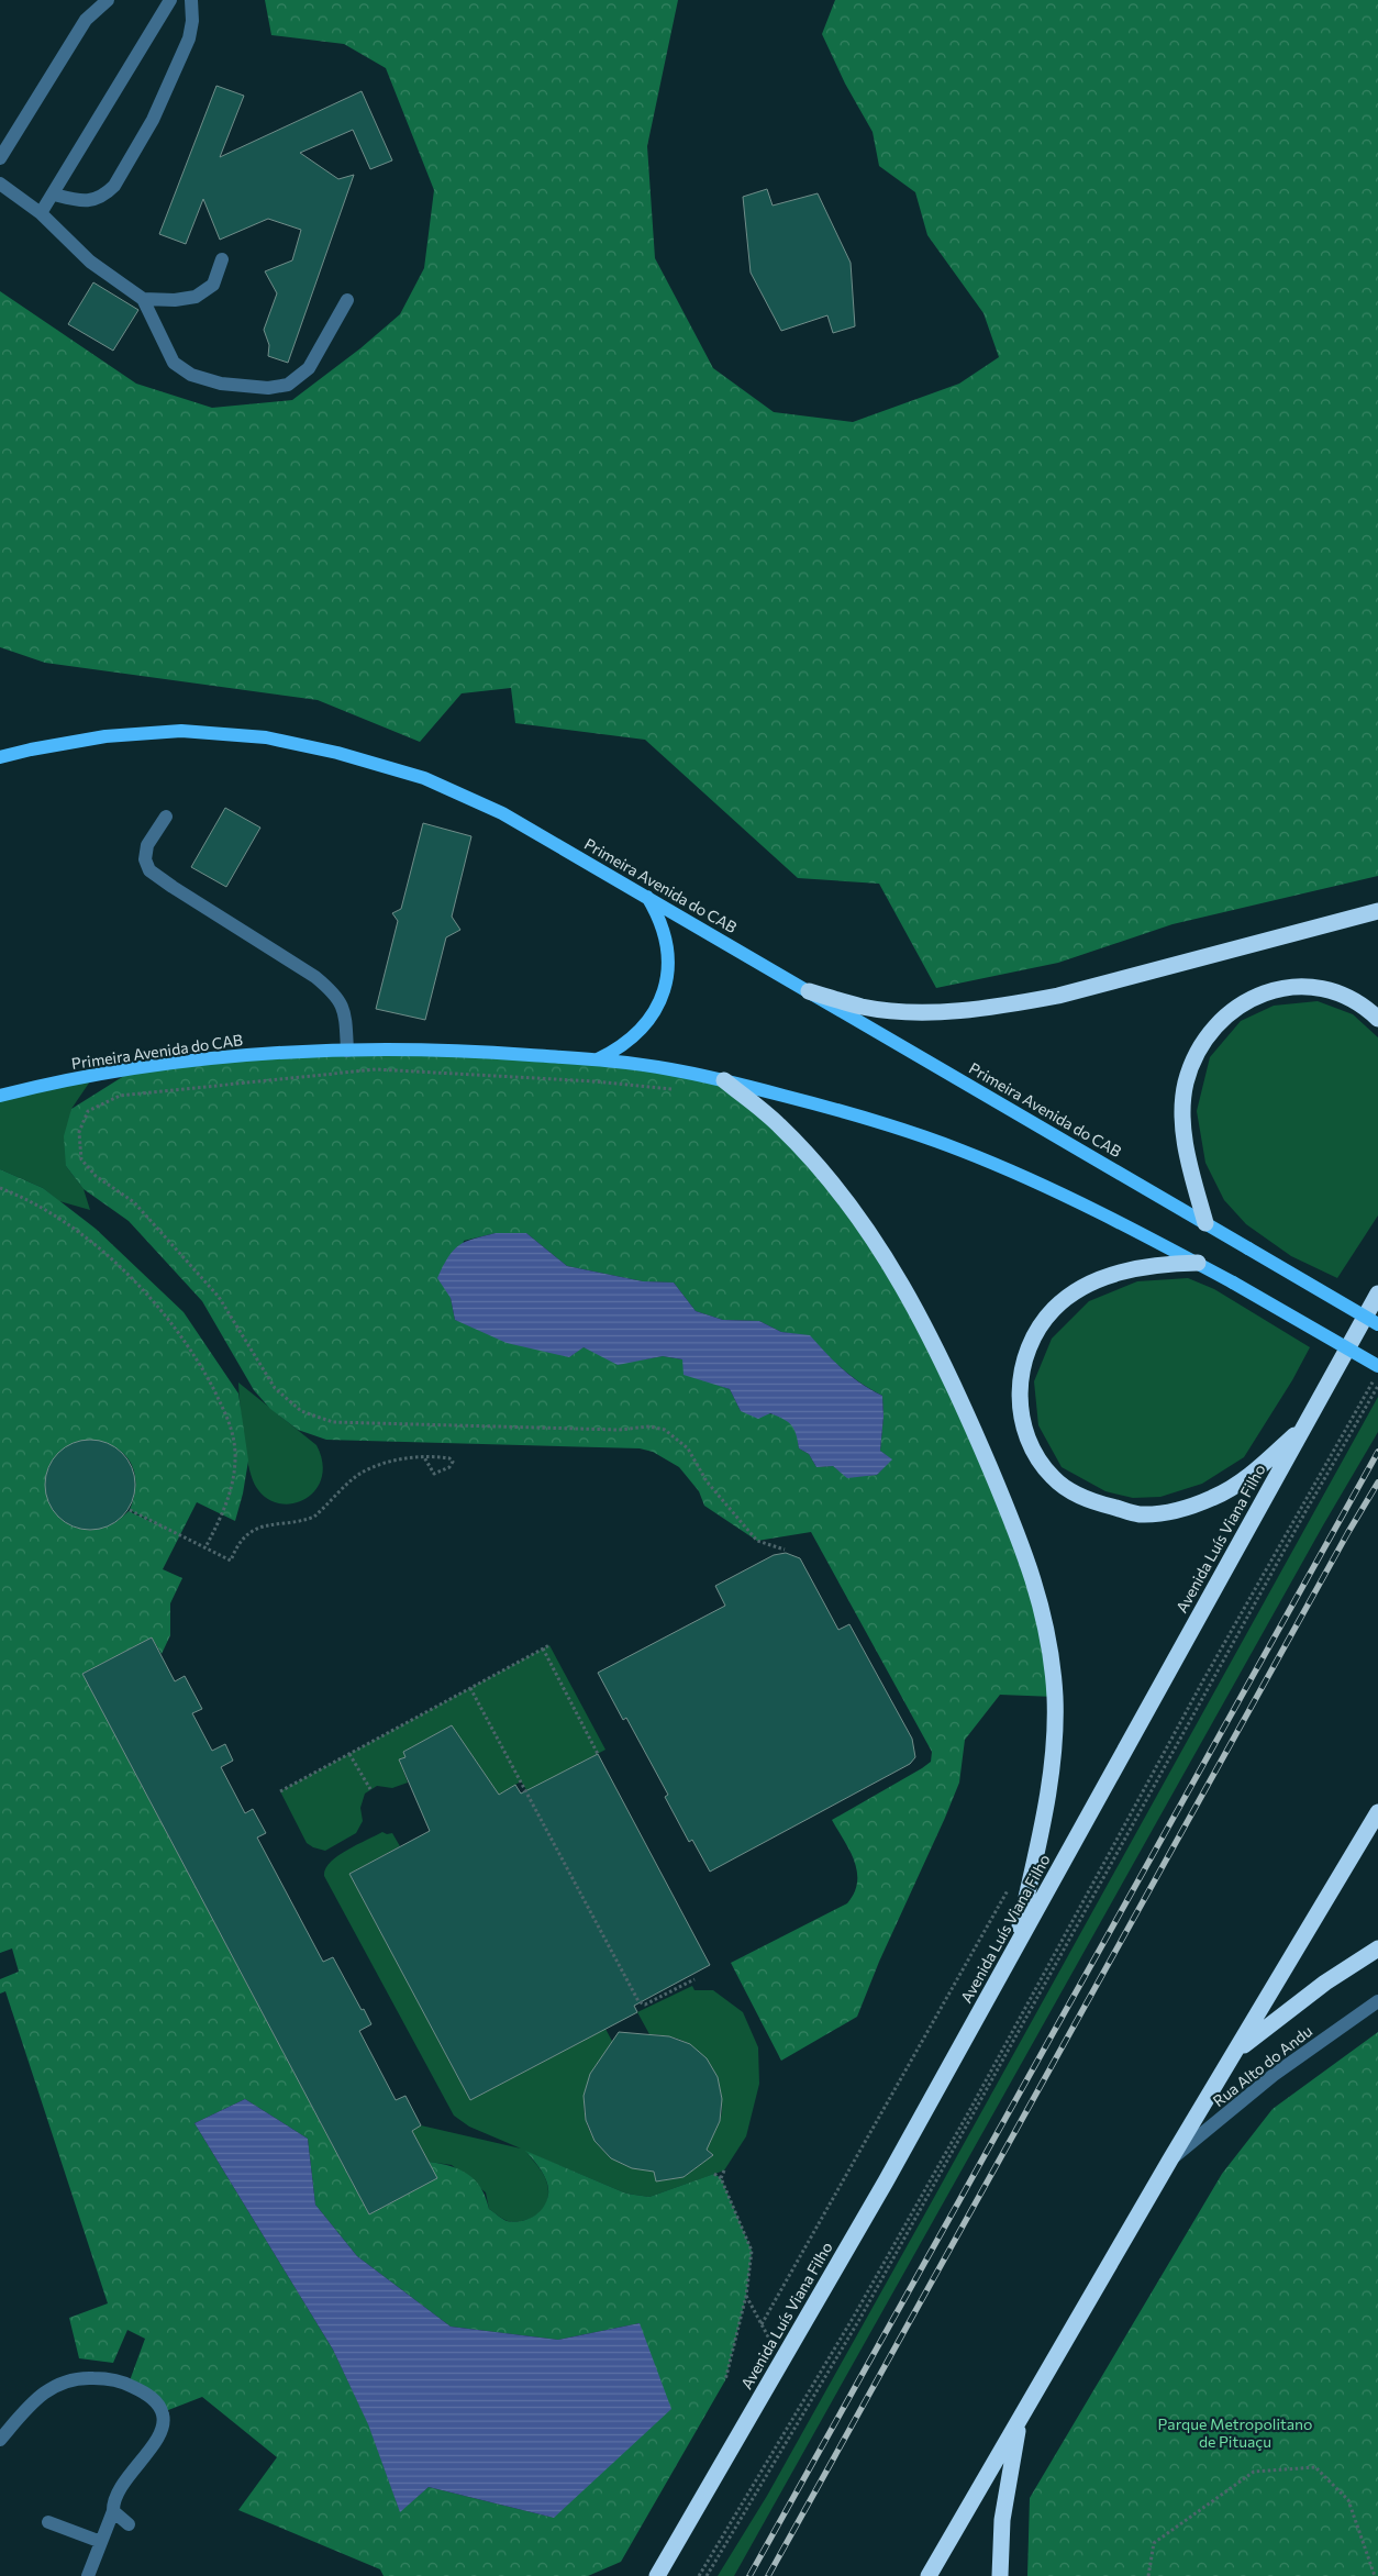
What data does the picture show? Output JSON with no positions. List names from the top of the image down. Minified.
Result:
{"streets":{"highway":["Avenida Luís Viana Filho"],"main road":["Primeira Avenida do CAB"],"lane":["Rua Alto do Andu"]},"parks":["Parque Metropolitano de Pituaçu"]}
